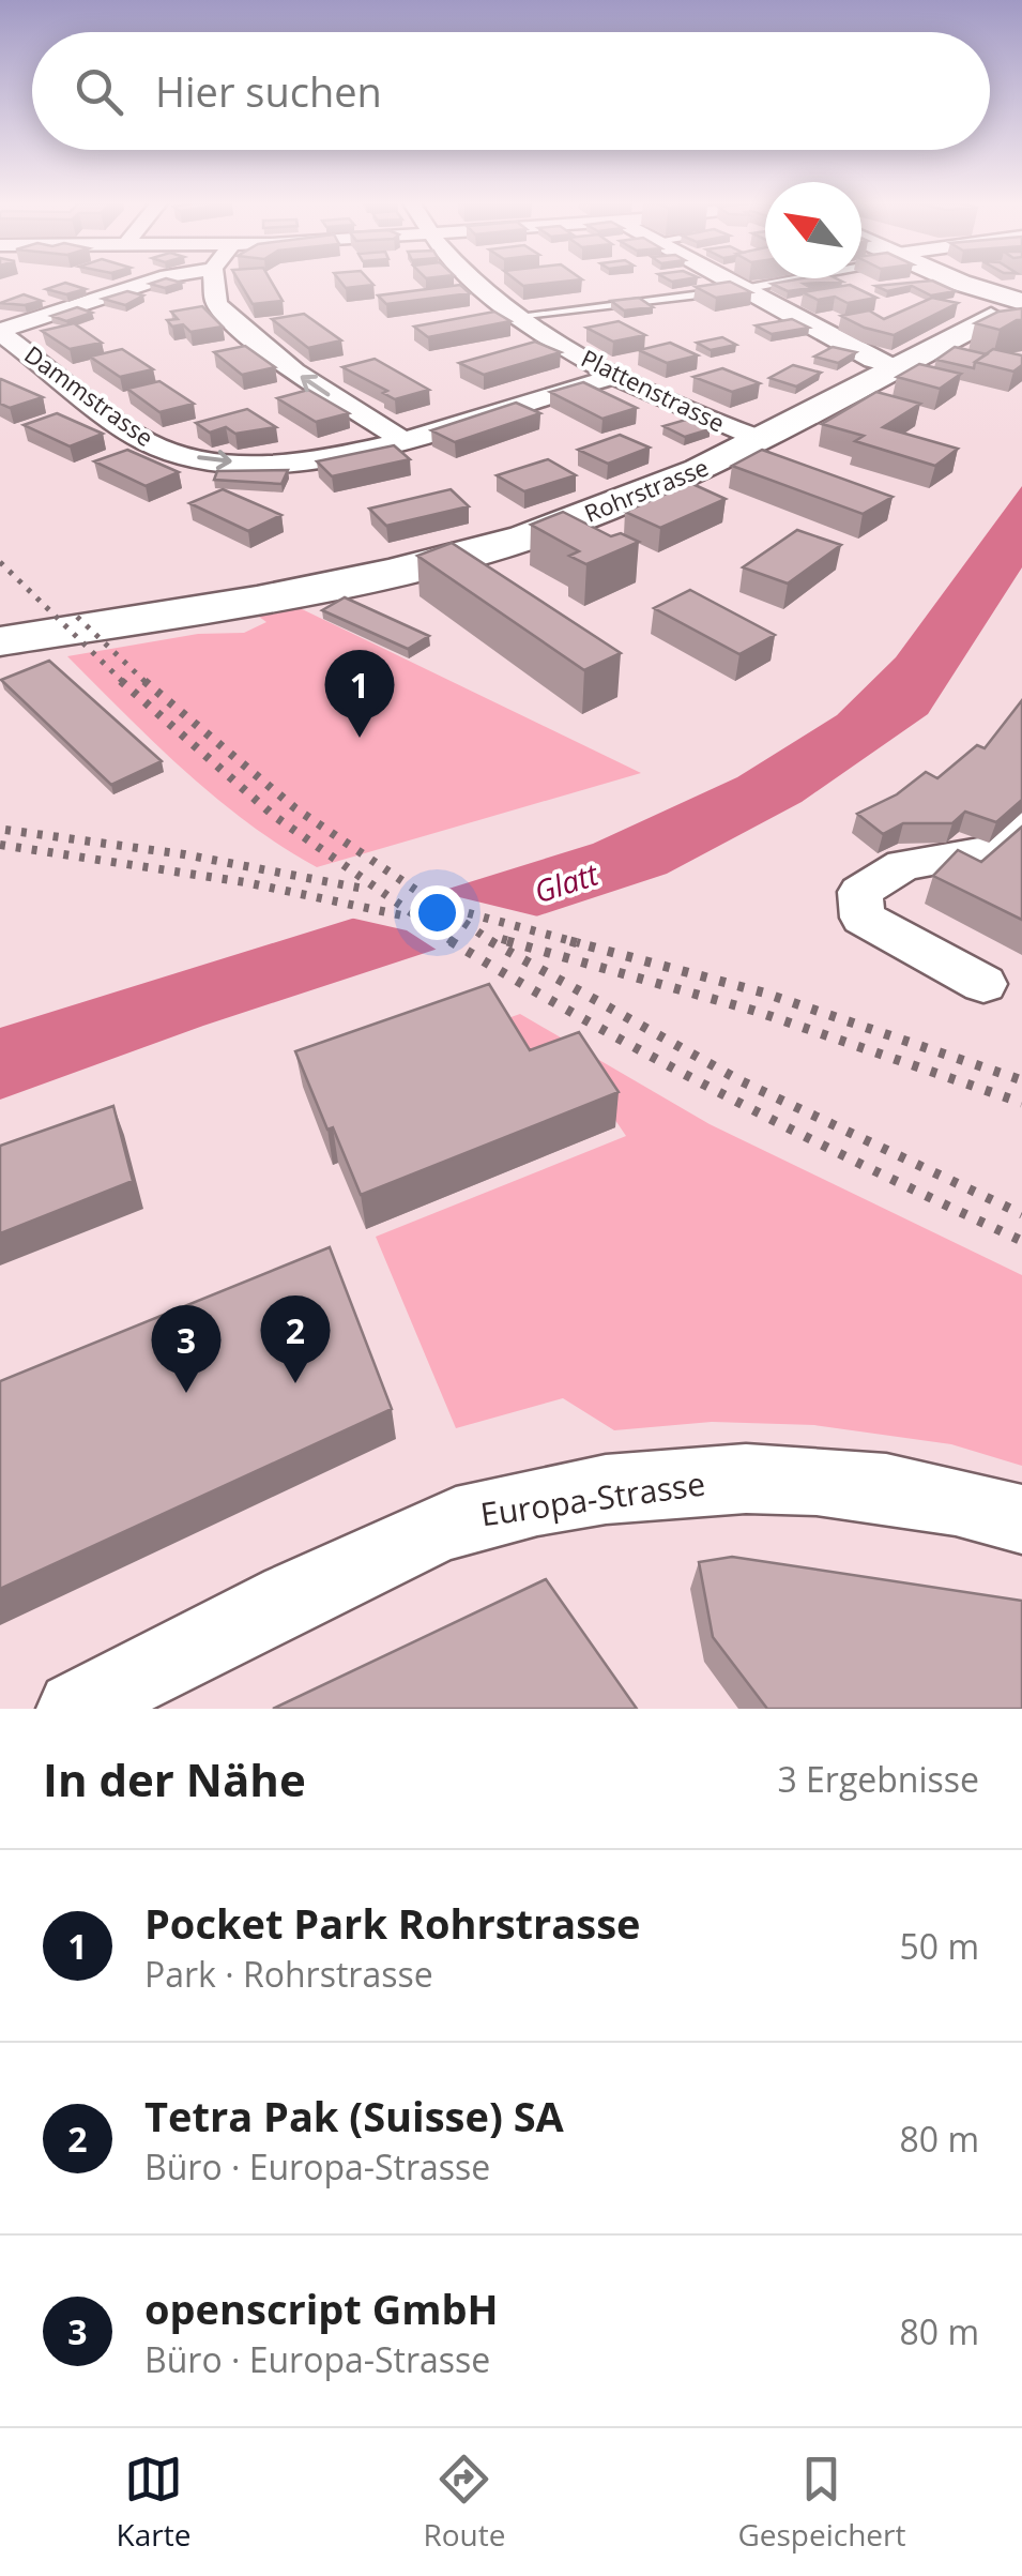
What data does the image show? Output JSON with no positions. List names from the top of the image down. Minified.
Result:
{"streets":{"main road":["Rohrstrasse"],"street":["Plattenstrasse","Dammstrasse","Europa-Strasse"]},"crossings":[["Plattenstrasse","Dammstrasse"],["Plattenstrasse","Rohrstrasse"]],"one_way":["Dammstrasse"],"water":["Glatt"],"north":"top left","page":{"search":"Hier suchen","pins":["1","2","3"],"heading":["In der Nähe","3 Ergebnisse"],"list":[{"mark":"1","name":"Pocket Park Rohrstrasse","note":"Park · Rohrstrasse","value":"50 m"},{"mark":"2","name":"Tetra Pak (Suisse) SA","note":"Büro · Europa-Strasse","value":"80 m"},{"mark":"3","name":"openscript GmbH","note":"Büro · Europa-Strasse","value":"80 m"}],"nav":["Karte","Route","Gespeichert"]}}
